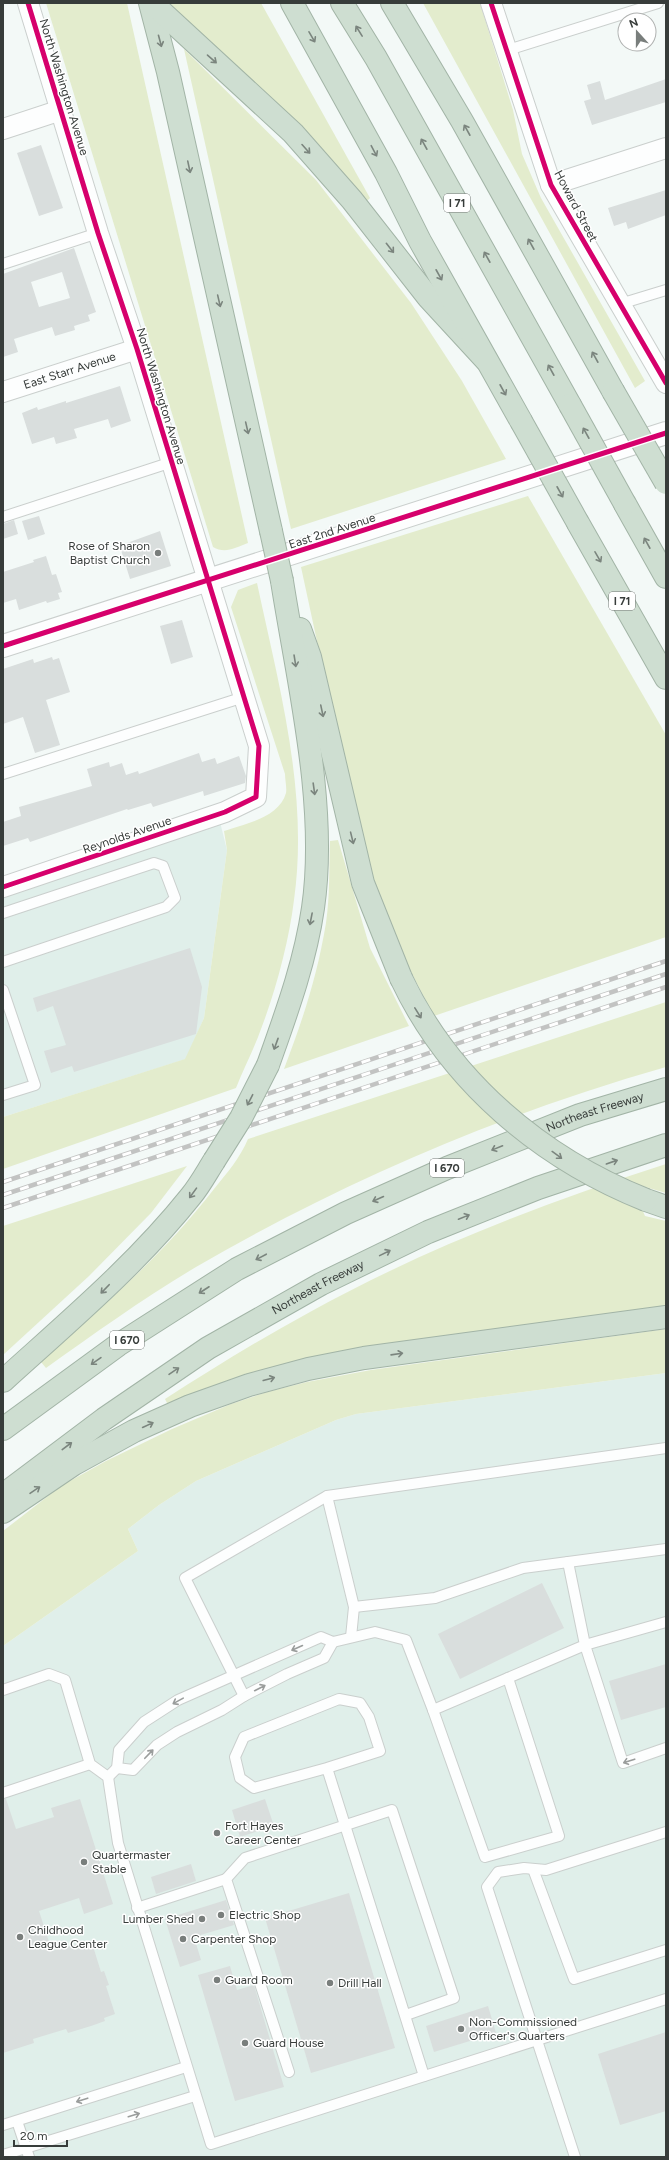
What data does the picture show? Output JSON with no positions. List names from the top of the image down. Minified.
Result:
{"streets":{"highway":["I 71","Northeast Freeway","I 670"],"street":["North Washington Avenue","Howard Street","East Starr Avenue","East 2nd Avenue","Reynolds Avenue"]},"crossings":[["North Washington Avenue","East Starr Avenue"],["North Washington Avenue","East 2nd Avenue"],["North Washington Avenue","Reynolds Avenue"]],"places":["Rose of Sharon Baptist Church","Fort Hayes Career Center","Quartermaster Stable","Electric Shop","Lumber Shed","Childhood League Center","Carpenter Shop","Guard Room","Drill Hall","Non-Commissioned Officer's Quarters","Guard House"],"scale_bar":"20 m","north":"top"}
